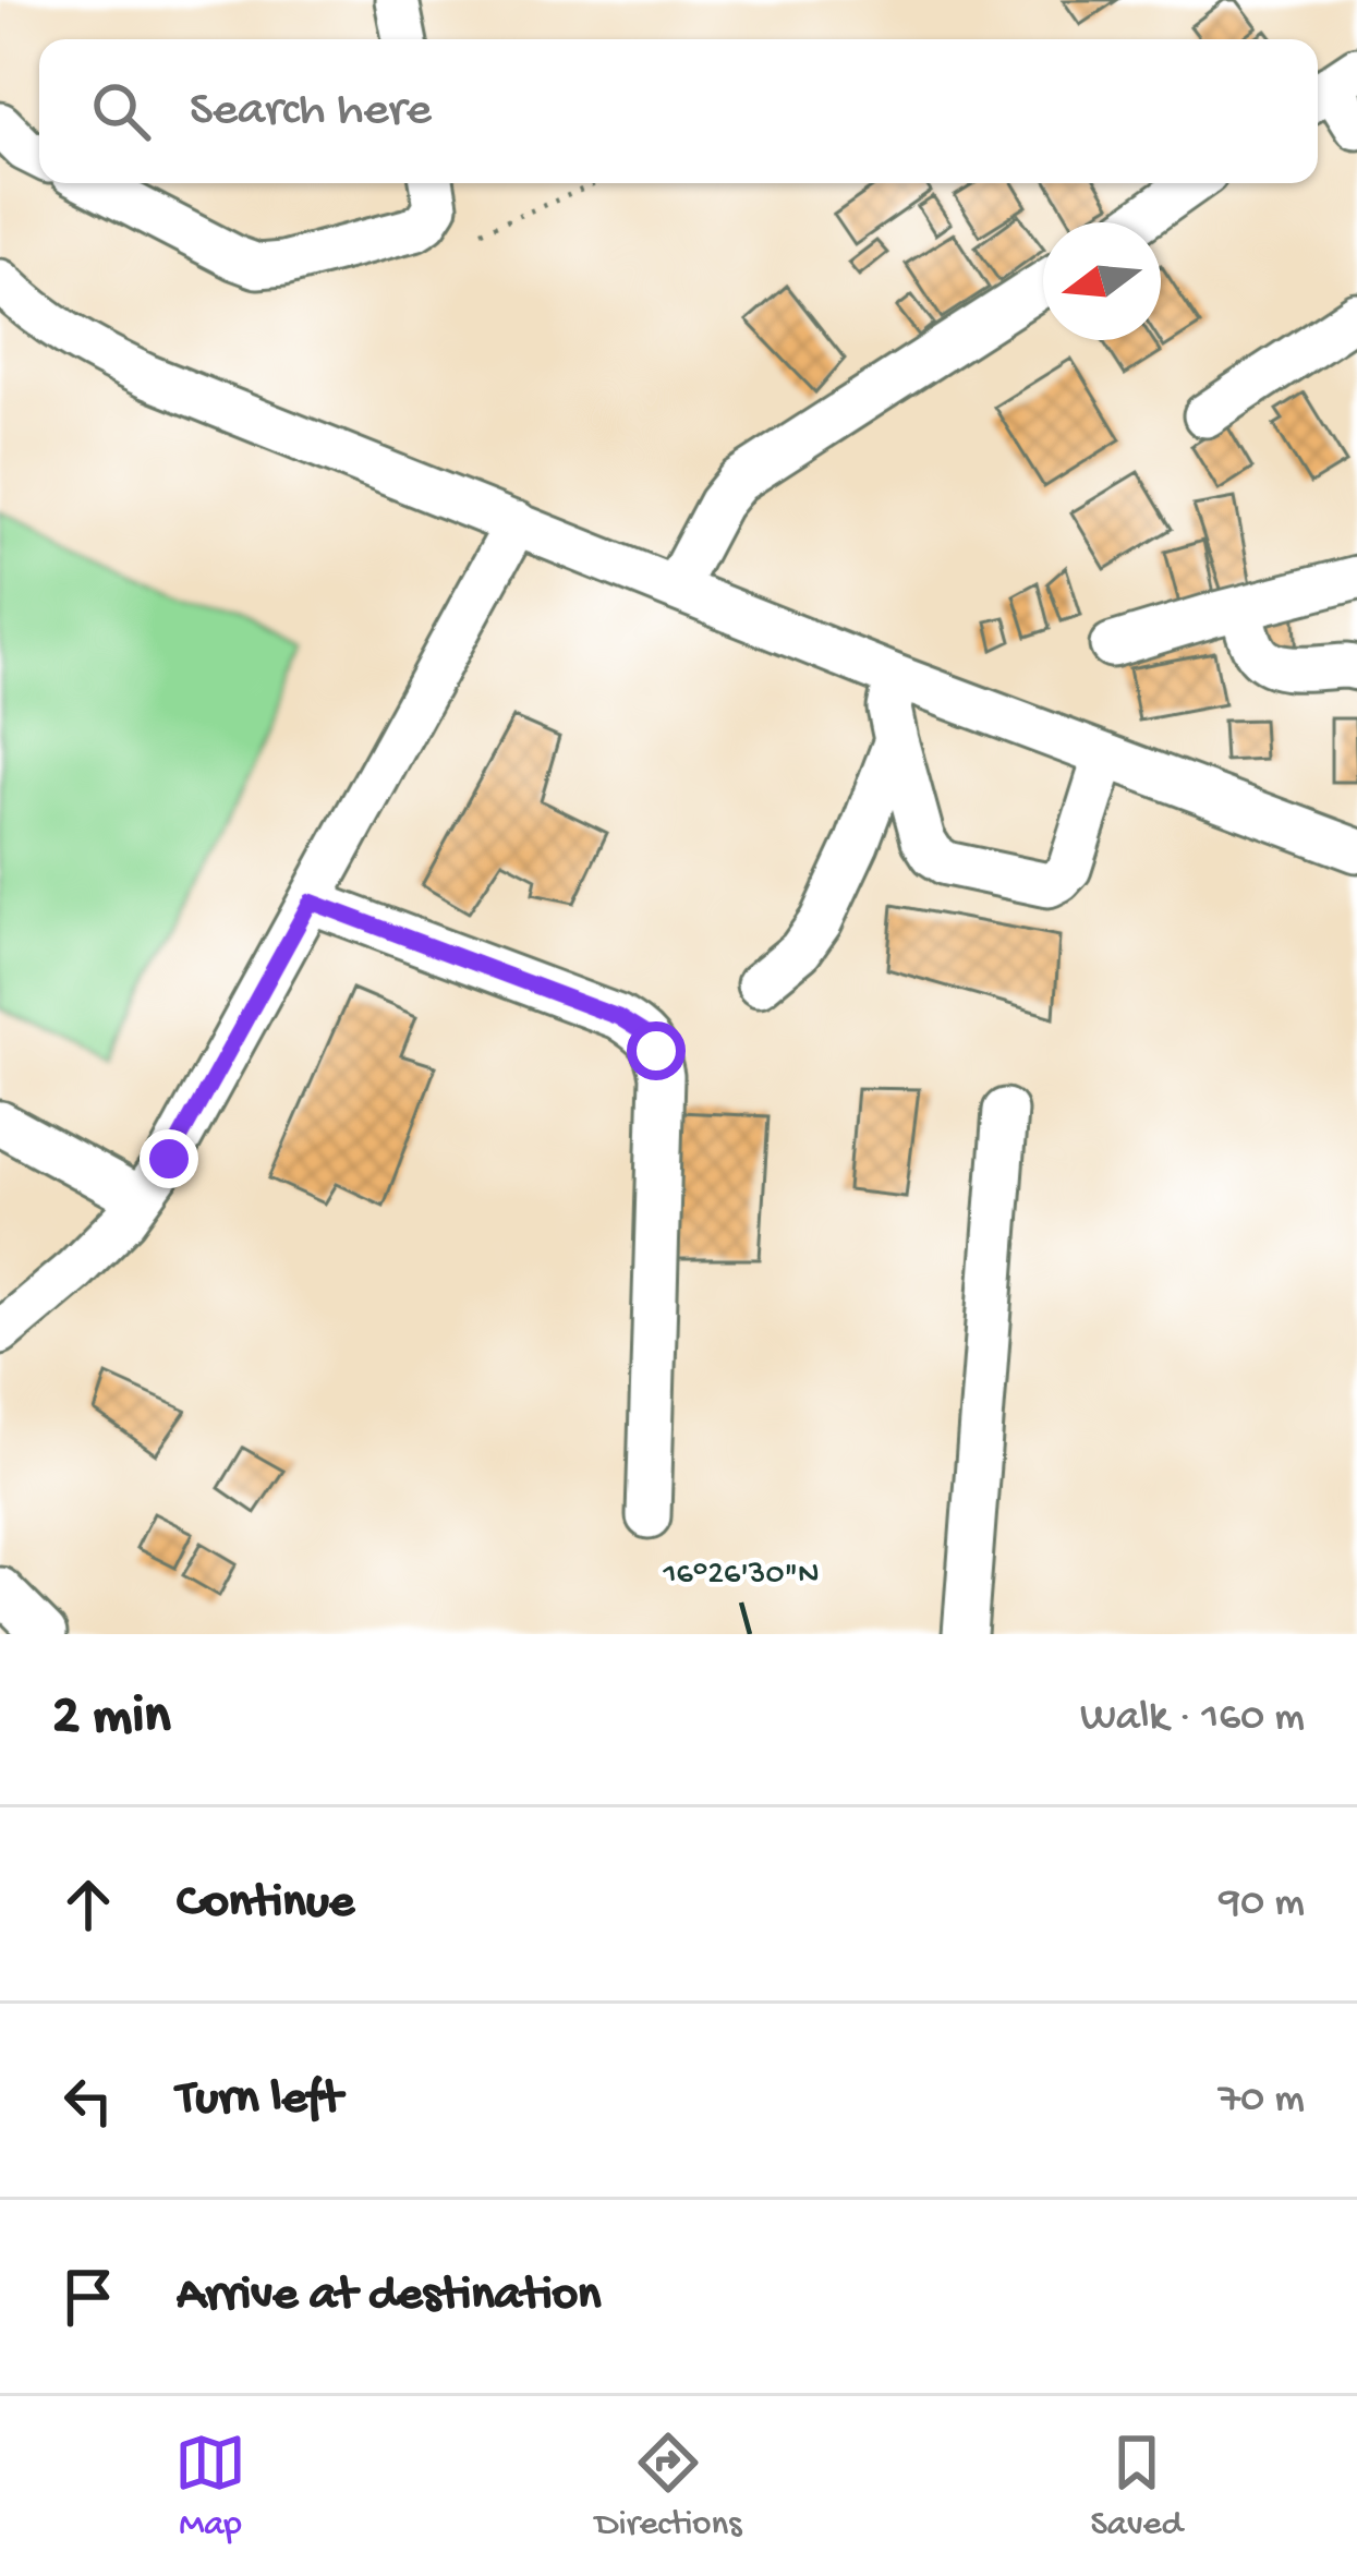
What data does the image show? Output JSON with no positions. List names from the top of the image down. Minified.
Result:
{"north":"left","page":{"search":"Search here","heading":["2 min","Walk · 160 m"],"list":[["Continue","90 m"],["Turn left","70 m"],"Arrive at destination"],"nav":["Map","Directions","Saved"]},"coordinates":["16°26'30\"N"]}
